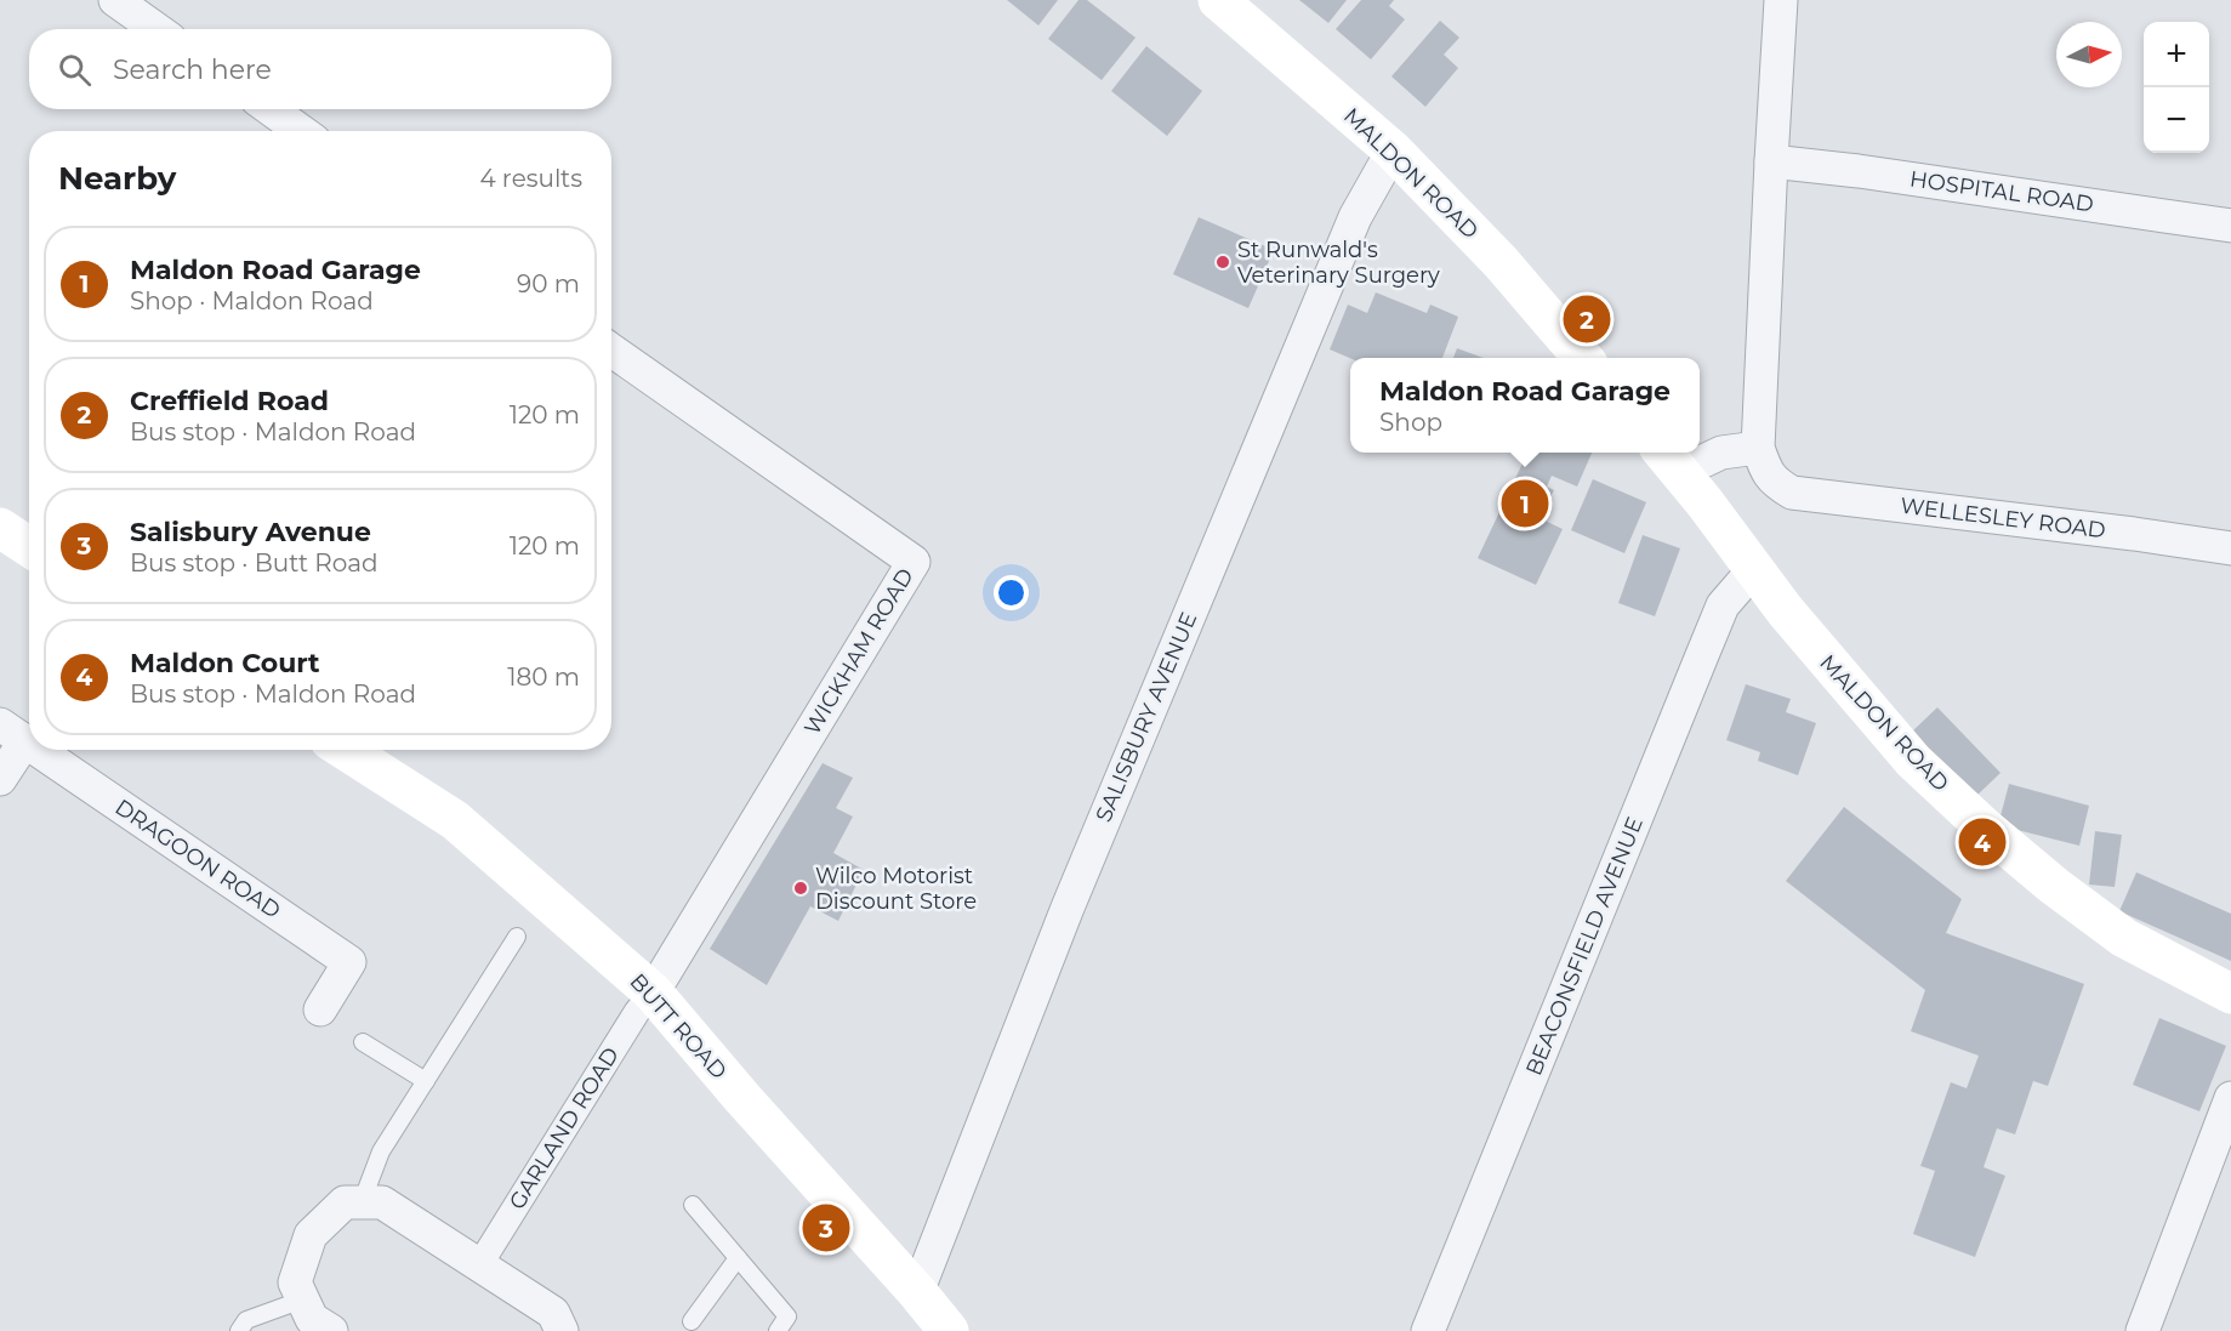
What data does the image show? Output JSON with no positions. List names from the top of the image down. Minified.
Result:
{"streets":{"main road":["MALDON ROAD","BUTT ROAD"],"street":["HOSPITAL ROAD","WELLESLEY ROAD","WICKHAM ROAD","SALISBURY AVENUE","DRAGOON ROAD","BEACONSFIELD AVENUE","GARLAND ROAD"]},"crossings":[["MALDON ROAD","SALISBURY AVENUE"],["MALDON ROAD","BEACONSFIELD AVENUE"],["WICKHAM ROAD","BUTT ROAD"],["WICKHAM ROAD","GARLAND ROAD"],["SALISBURY AVENUE","BUTT ROAD"],["BUTT ROAD","GARLAND ROAD"]],"places":["St Runwald's Veterinary Surgery","Wilco Motorist Discount Store"],"north":"right","page":{"map_buttons":["+","−"],"search":"Search here","heading":["Nearby","4 results"],"list":[{"mark":"1","name":"Maldon Road Garage","note":"Shop · Maldon Road","value":"90 m"},{"mark":"2","name":"Creffield Road","note":"Bus stop · Maldon Road","value":"120 m"},{"mark":"3","name":"Salisbury Avenue","note":"Bus stop · Butt Road","value":"120 m"},{"mark":"4","name":"Maldon Court","note":"Bus stop · Maldon Road","value":"180 m"}],"pins":["2","1","4","3"],"popup":["Maldon Road Garage","Shop"]}}
